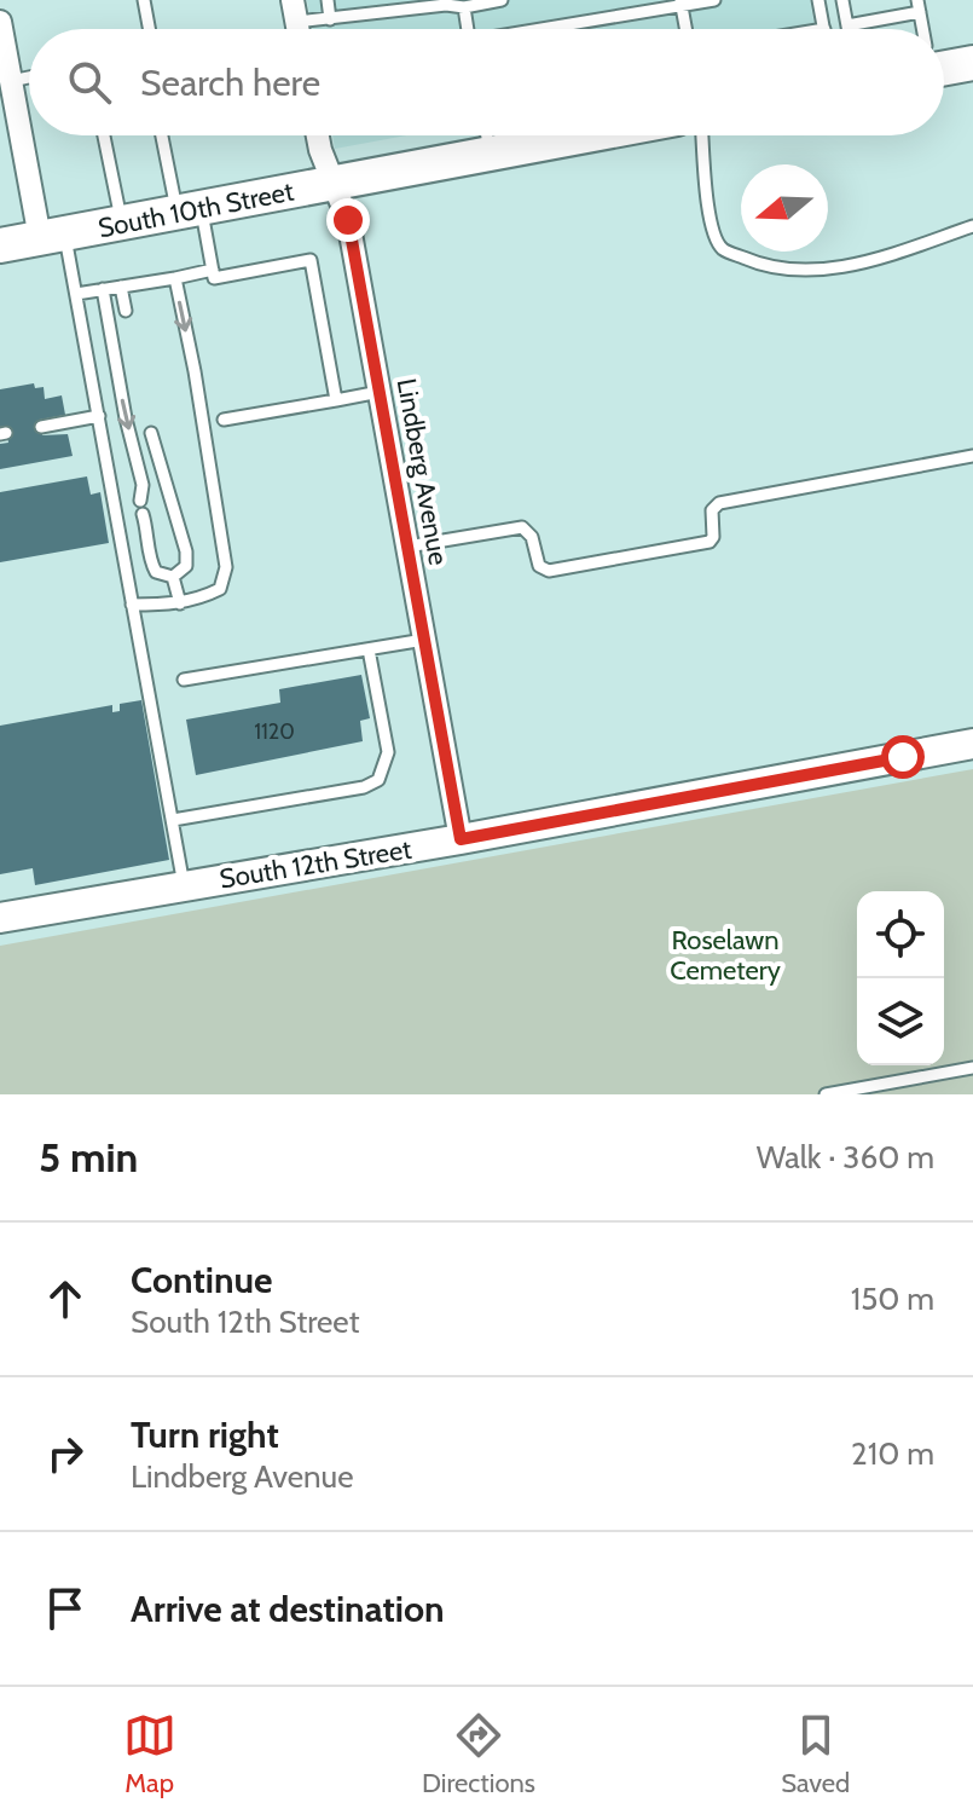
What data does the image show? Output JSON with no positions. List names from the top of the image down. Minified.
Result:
{"streets":{"main road":["South 10th Street"],"street":["Lindberg Avenue","South 12th Street"]},"crossings":[["South 10th Street","Lindberg Avenue"],["Lindberg Avenue","South 12th Street"]],"parks":["Roselawn Cemetery"],"house_numbers":["1120"],"north":"left","page":{"search":"Search here","heading":["5 min","Walk · 360 m"],"list":[["Continue","South 12th Street","150 m"],["Turn right","Lindberg Avenue","210 m"],"Arrive at destination"],"nav":["Map","Directions","Saved"]}}
